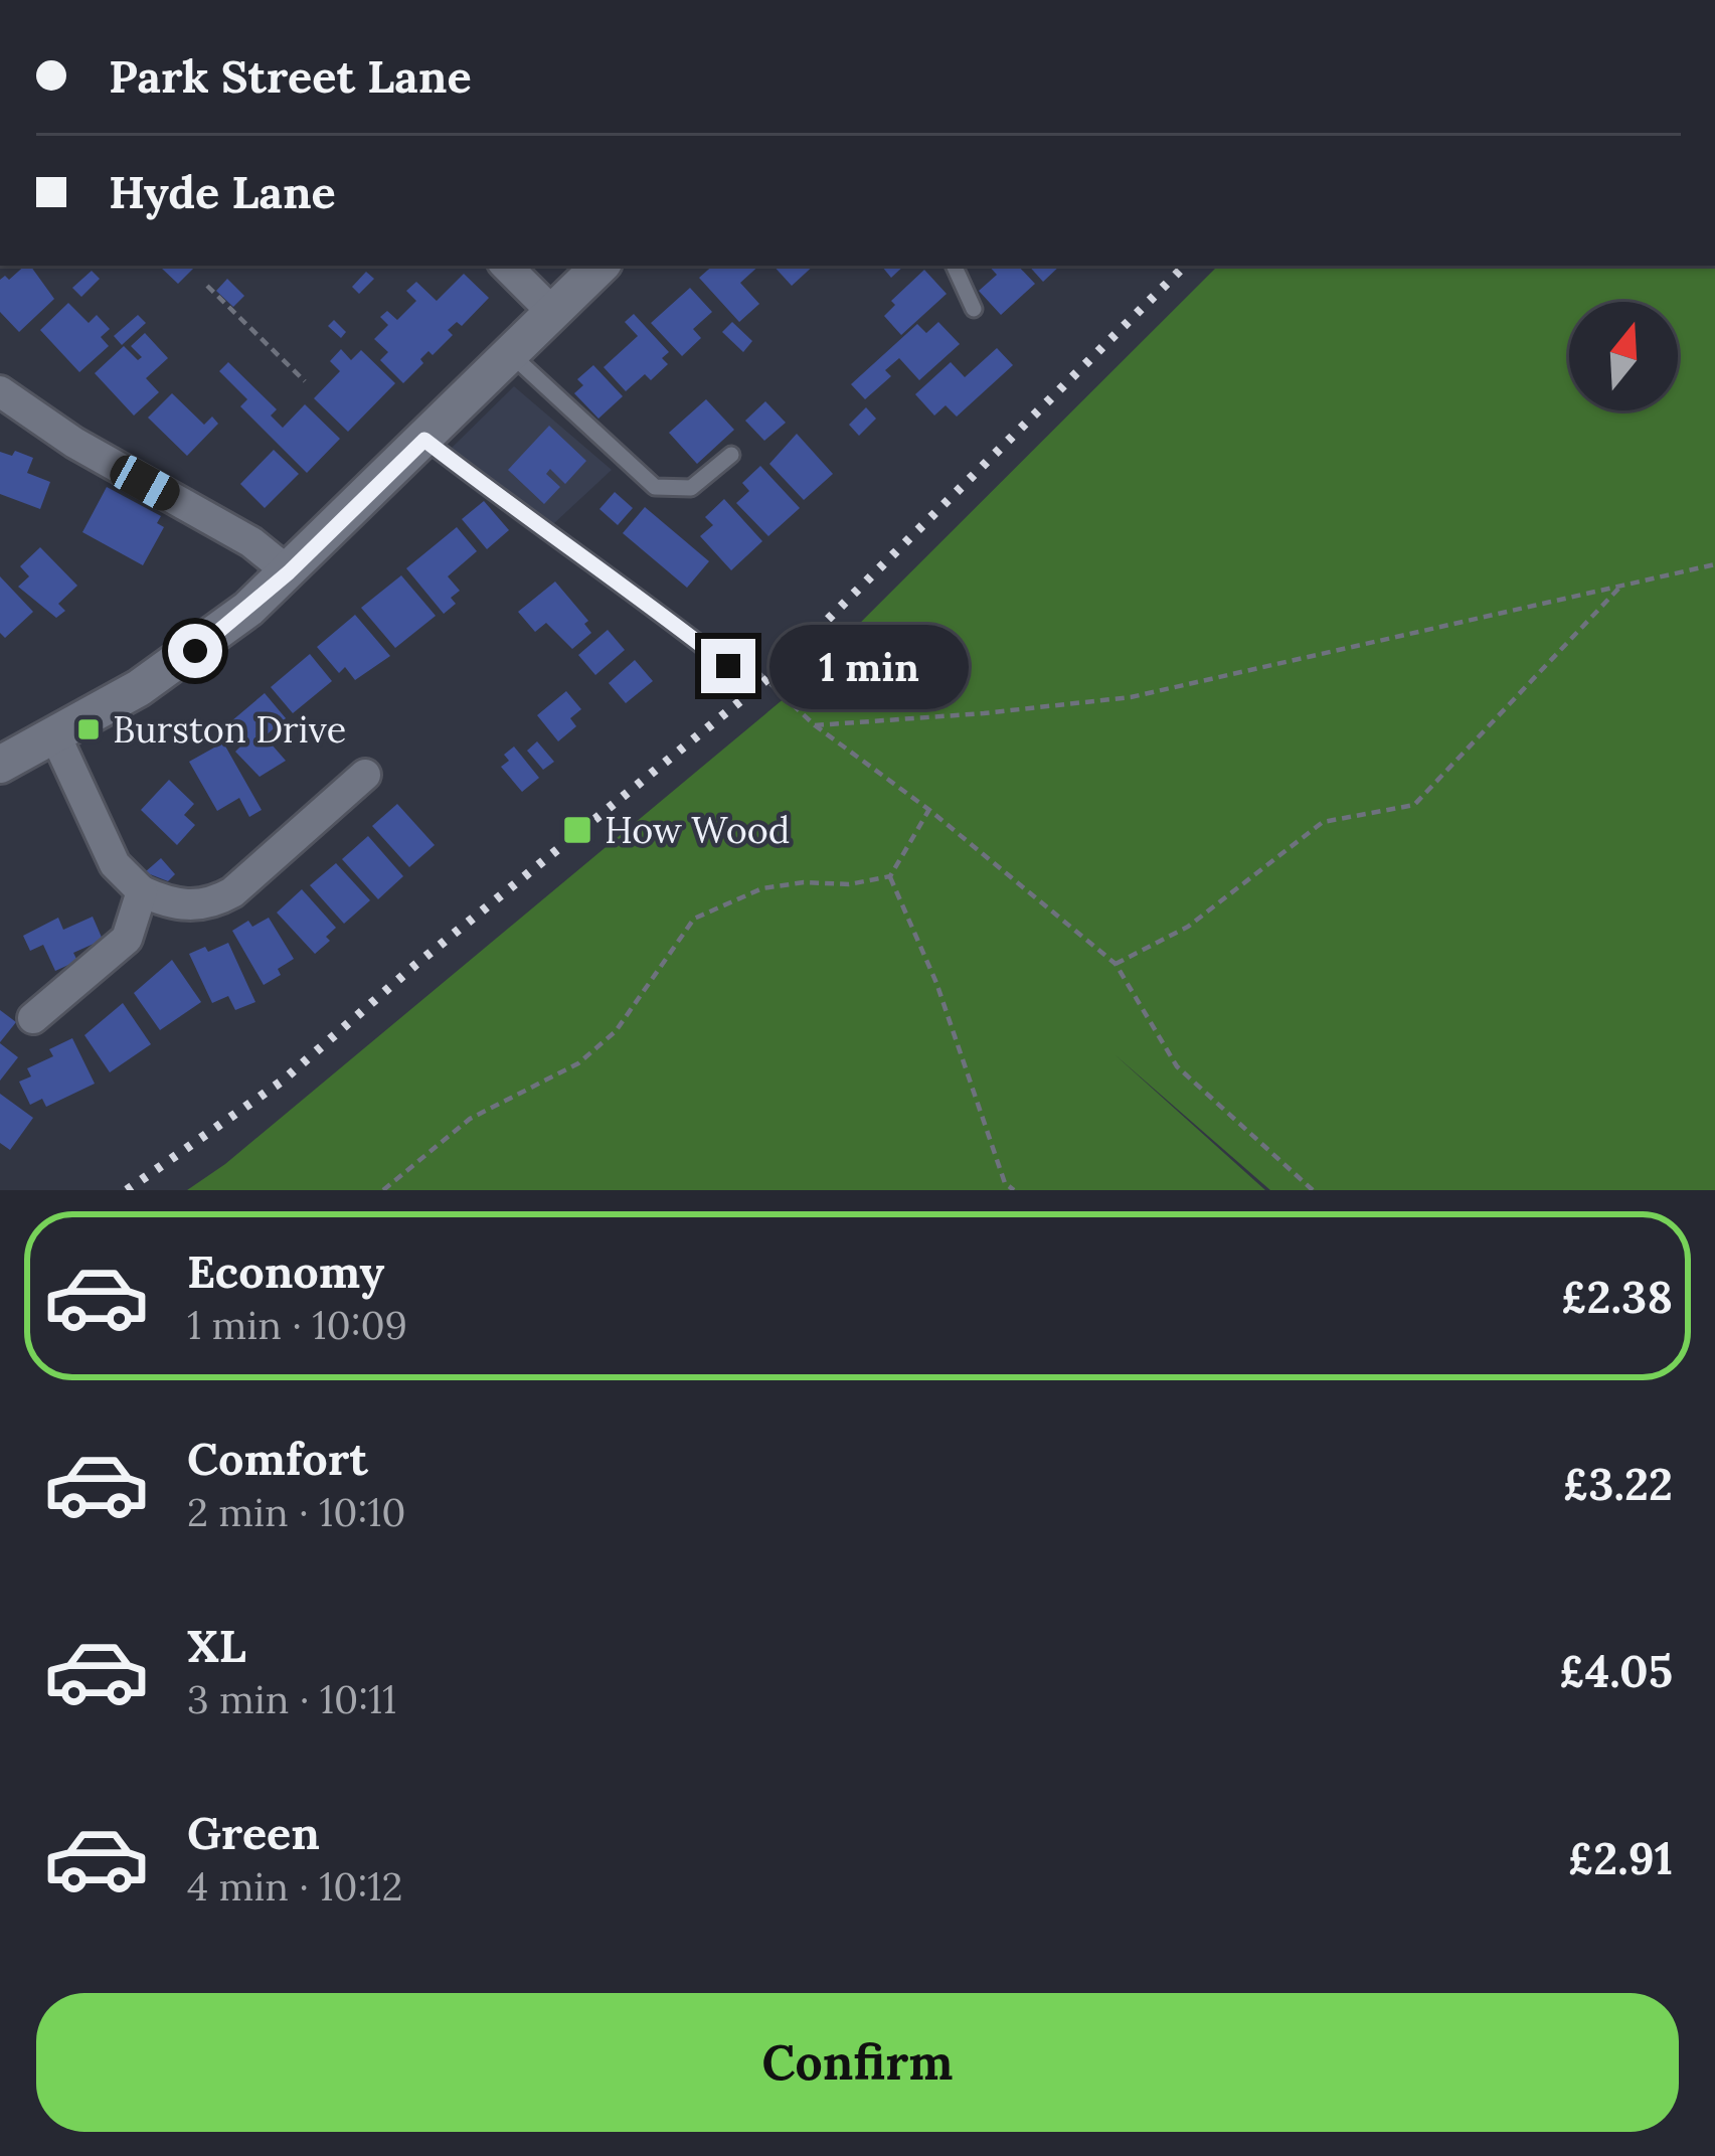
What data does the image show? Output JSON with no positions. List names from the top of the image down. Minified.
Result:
{"places":{"transit":["Burston Drive","How Wood"]},"north":"top","page":{"banner":["Park Street Lane","Hyde Lane"],"bubble":"1 min","list":[{"name":"Economy","note":"1 min · 10:09","value":"£2.38"},{"name":"Comfort","note":"2 min · 10:10","value":"£3.22"},{"name":"XL","note":"3 min · 10:11","value":"£4.05"},{"name":"Green","note":"4 min · 10:12","value":"£2.91"}],"buttons":"Confirm"}}
